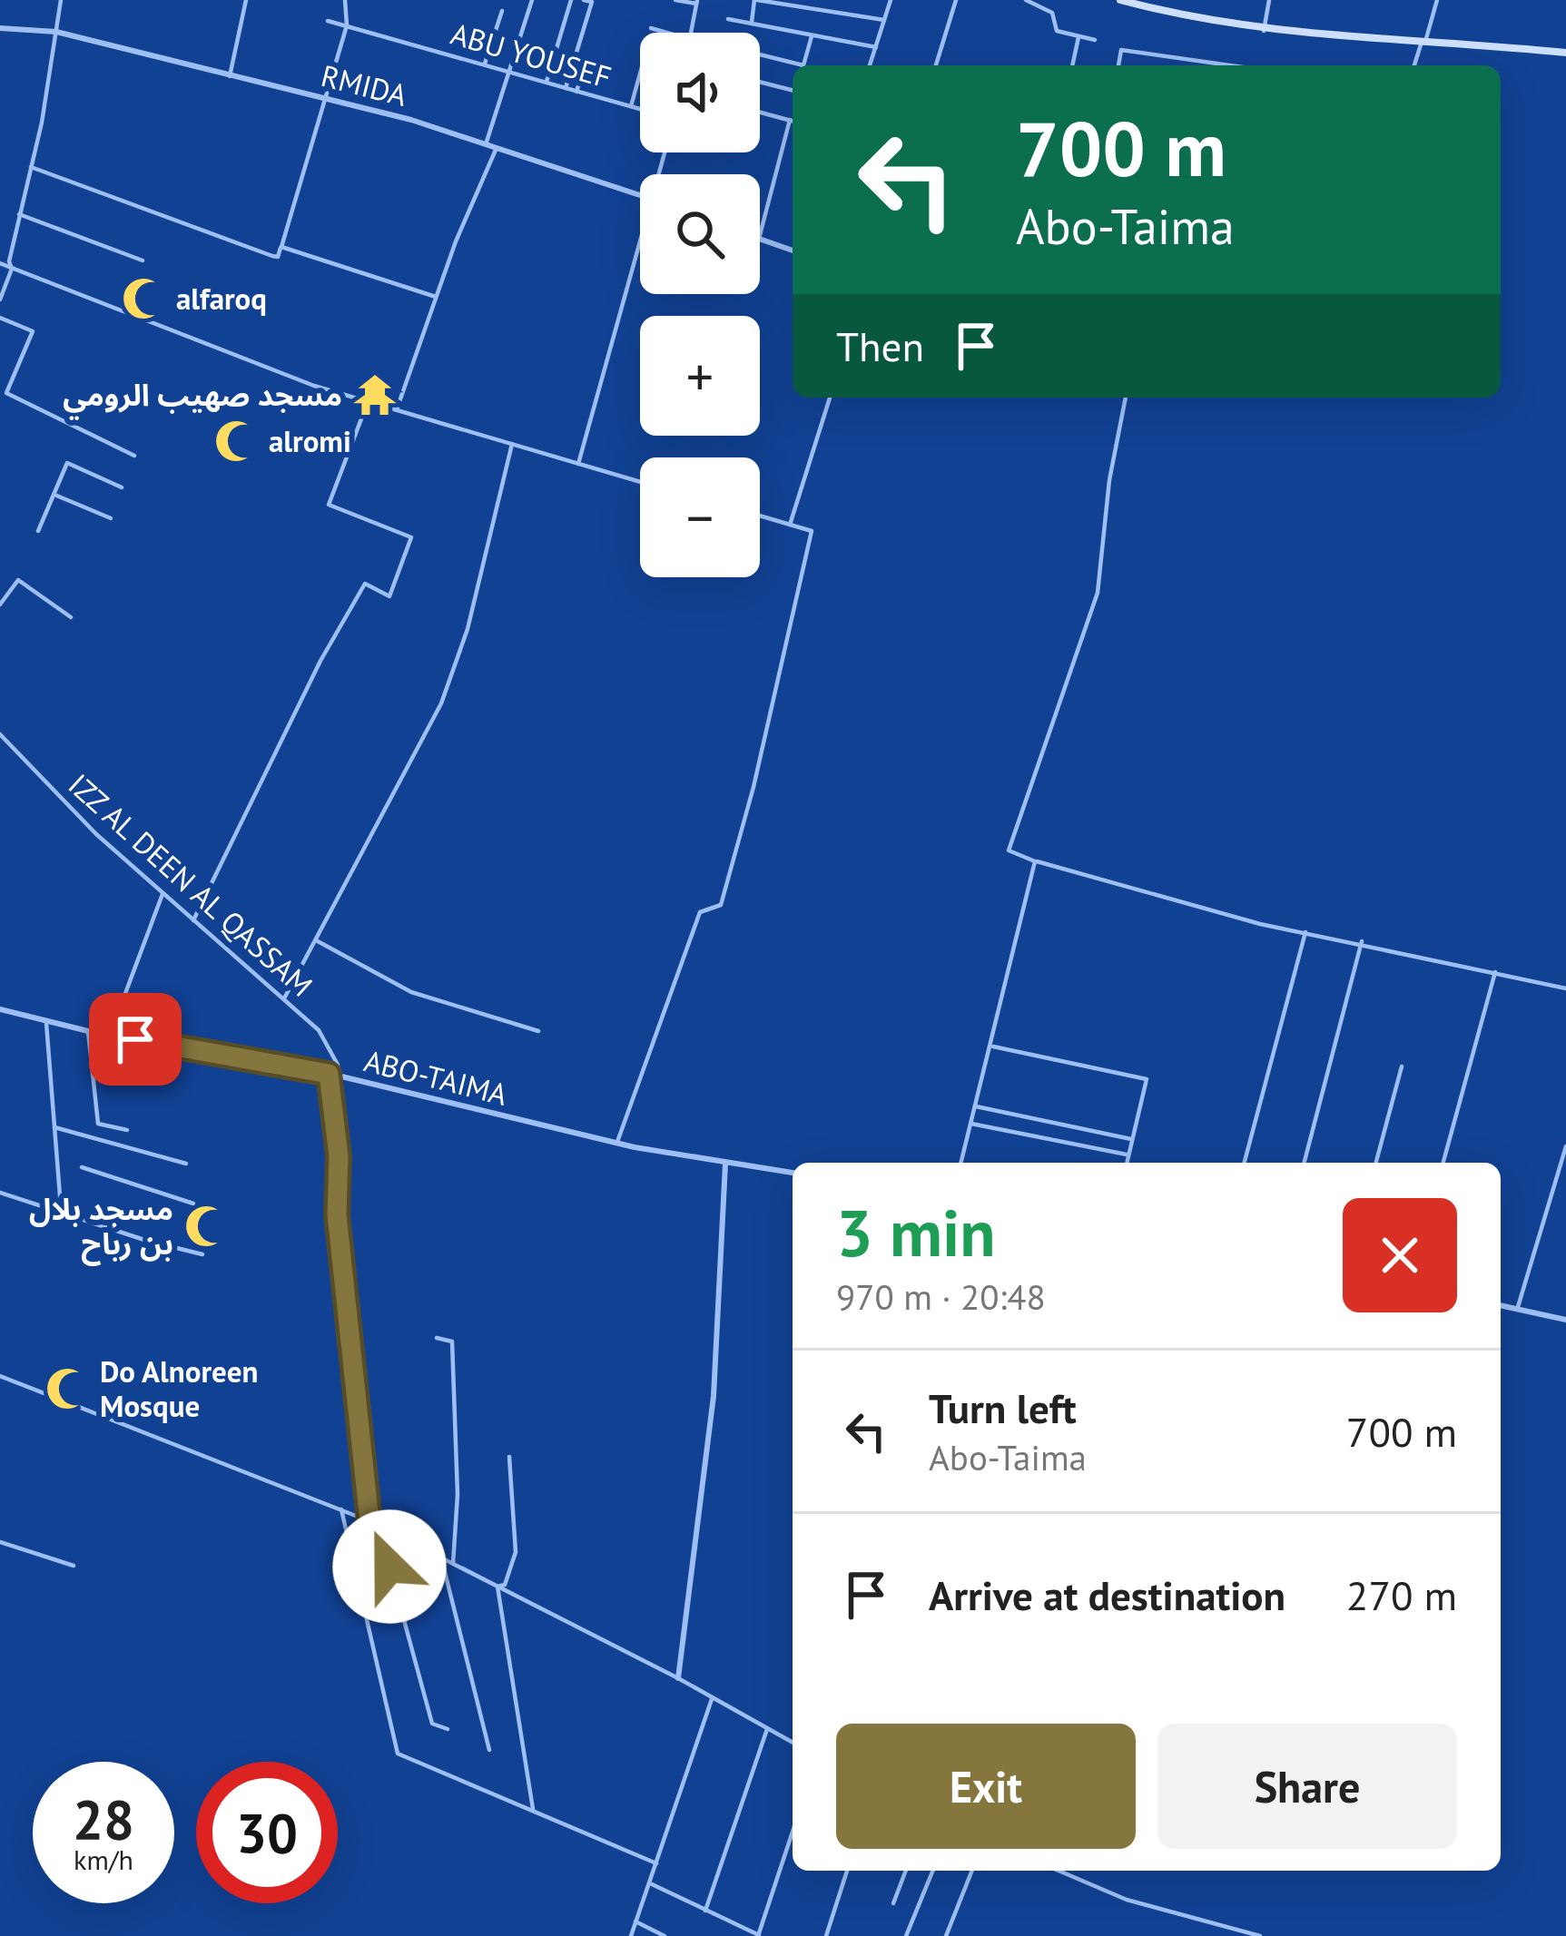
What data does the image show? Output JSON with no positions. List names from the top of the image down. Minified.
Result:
{"streets":{"street":["ABU YOUSEF","RMIDA","IZZ AL DEEN AL QASSAM","ABO-TAIMA"]},"crossings":[["IZZ AL DEEN AL QASSAM","ABO-TAIMA"]],"places":{"mosque":["alfaroq","alromi","مسجد بلال بن رباح","Do Alnoreen Mosque"],"temple":["مسجد صهيب الرومي"]},"page":{"map_buttons":["+","−"],"turn":["700 m","Abo-Taima"],"then":"Then","heading":["3 min","970 m · 20:48"],"list":[{"name":"Turn left","note":"Abo-Taima","value":"700 m"},{"name":"Arrive at destination","value":"270 m"}],"buttons":["Exit","Share"],"speed":"28 km/h","limit":"30"}}
